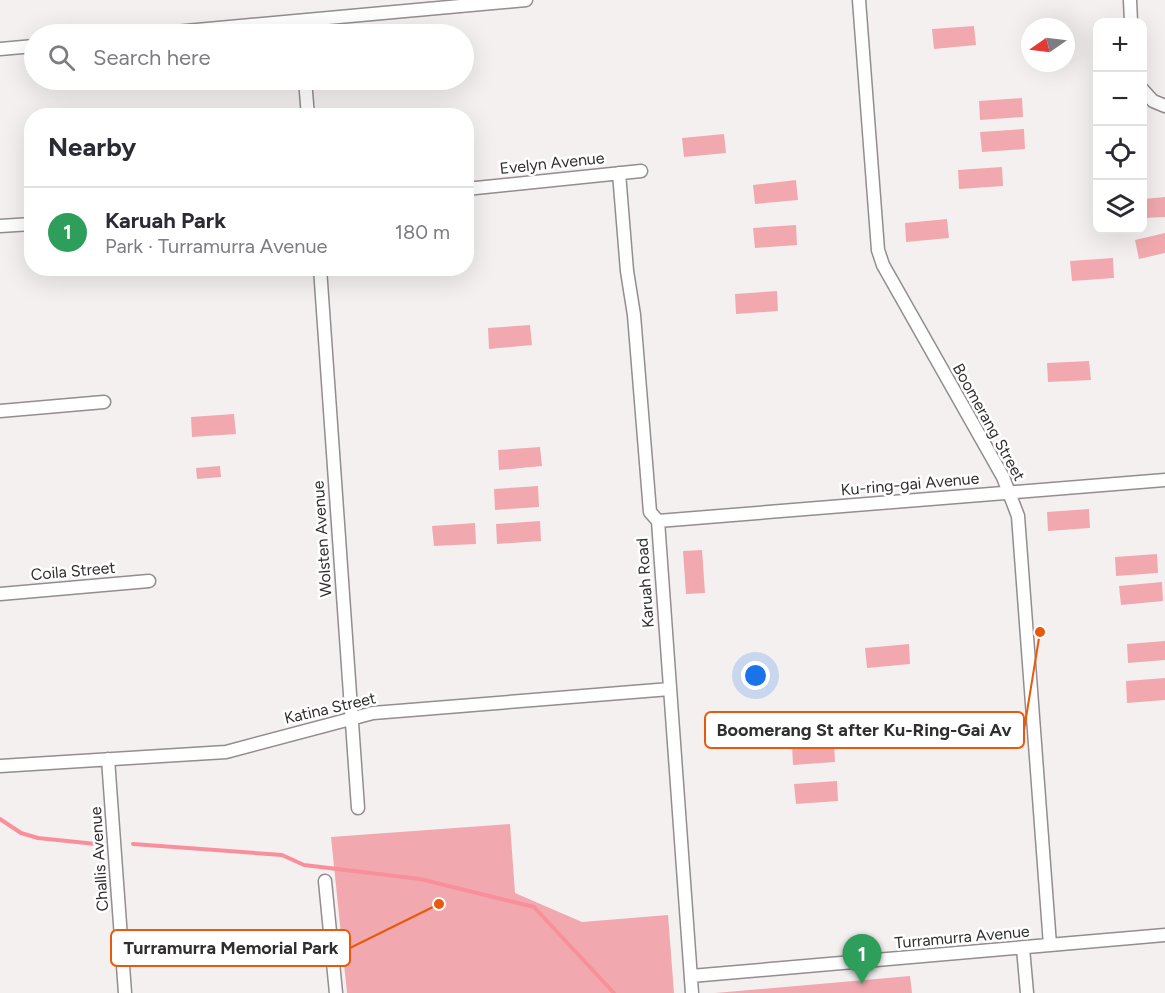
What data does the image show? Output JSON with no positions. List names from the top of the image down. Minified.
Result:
{"streets":{"street":["Evelyn Avenue","Boomerang Street","Ku-ring-gai Avenue","Wolsten Avenue","Coila Street","Karuah Road","Katina Street","Challis Avenue","Turramurra Avenue"]},"crossings":[["Evelyn Avenue","Karuah Road"],["Boomerang Street","Ku-ring-gai Avenue"],["Boomerang Street","Turramurra Avenue"],["Ku-ring-gai Avenue","Karuah Road"],["Wolsten Avenue","Katina Street"],["Karuah Road","Katina Street"],["Karuah Road","Turramurra Avenue"],["Katina Street","Challis Avenue"]],"places":["Boomerang St after Ku-Ring-Gai Av","Turramurra Memorial Park"],"north":"left","page":{"map_buttons":["+","−"],"search":"Search here","heading":"Nearby","list":[{"mark":"1","name":"Karuah Park","note":"Park · Turramurra Avenue","value":"180 m"}],"pins":"1"}}
